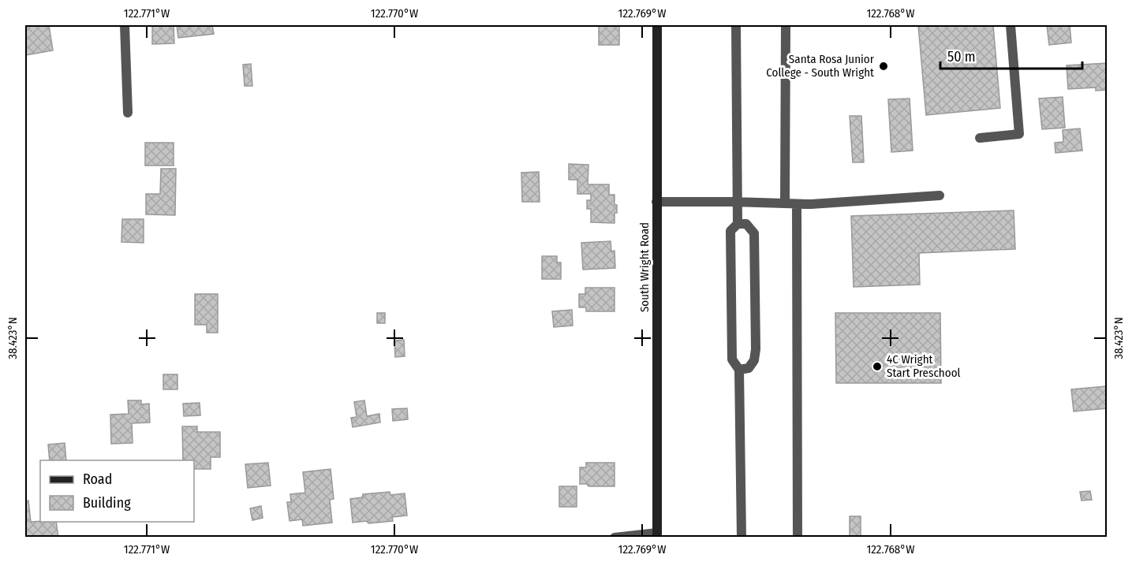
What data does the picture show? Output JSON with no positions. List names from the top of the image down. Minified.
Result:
{"streets":{"main road":["South Wright Road"]},"places":["Santa Rosa Junior College - South Wright","4C Wright Start Preschool"],"legend":["Road","Building"],"scale_bar":"50 m","coordinates":["122.771°W","122.770°W","122.769°W","122.768°W","38.423°N"]}
